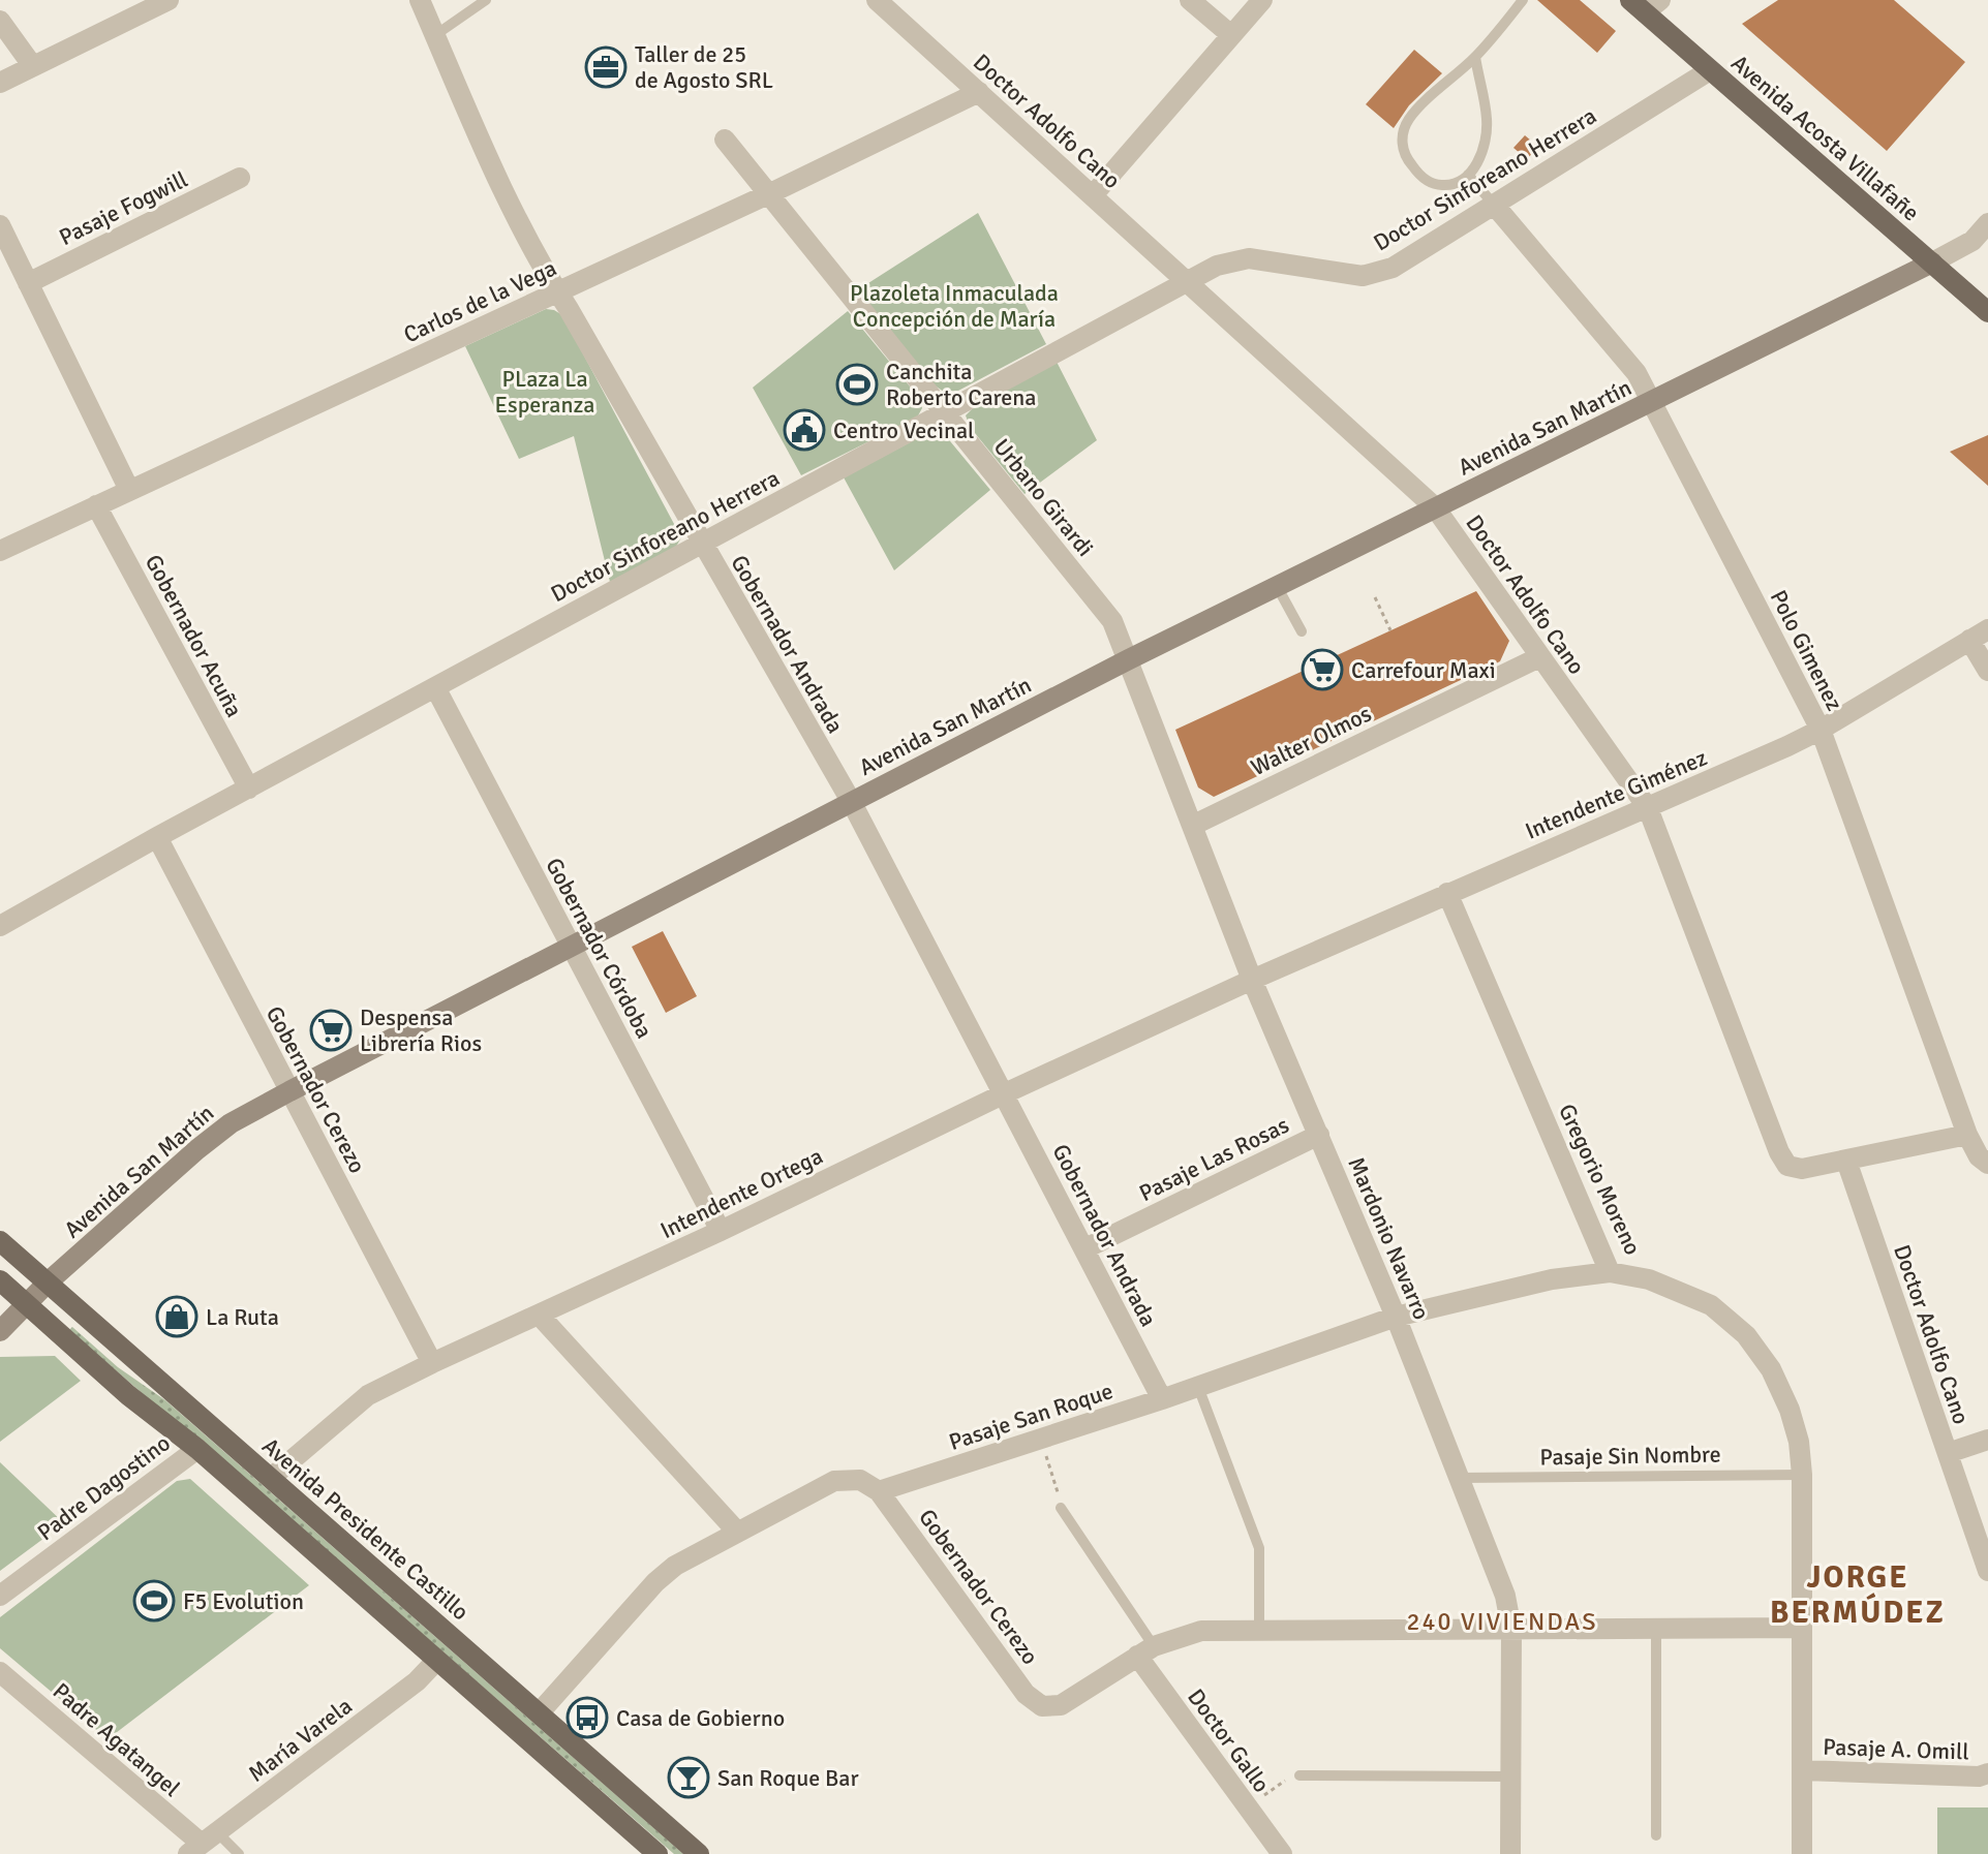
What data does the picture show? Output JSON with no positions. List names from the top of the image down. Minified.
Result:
{"streets":{"main road":["Avenida Acosta Villafañe","Avenida San Martín","Avenida Presidente Castillo"],"street":["Doctor Adolfo Cano","Doctor Sinforeano Herrera","Pasaje Fogwill","Carlos de la Vega","Urbano Girardi","Gobernador Acuña","Gobernador Andrada","Polo Gimenez","Walter Olmos","Intendente Giménez","Gobernador Córdoba","Gobernador Cerezo","Pasaje Las Rosas","Gregorio Moreno","Intendente Ortega","Mardonio Navarro","Pasaje San Roque","Padre Dagostino","Padre Agatangel","María Varela","Doctor Gallo","Pasaje A. Omill"],"lane":["Pasaje Sin Nombre"]},"crossings":[["Doctor Adolfo Cano","Doctor Sinforeano Herrera"],["Doctor Adolfo Cano","Carlos de la Vega"],["Doctor Adolfo Cano","Avenida San Martín"],["Doctor Adolfo Cano","Walter Olmos"],["Doctor Adolfo Cano","Intendente Giménez"],["Avenida Acosta Villafañe","Doctor Sinforeano Herrera"],["Avenida Acosta Villafañe","Avenida San Martín"],["Doctor Sinforeano Herrera","Urbano Girardi"],["Doctor Sinforeano Herrera","Gobernador Acuña"],["Doctor Sinforeano Herrera","Gobernador Andrada"],["Doctor Sinforeano Herrera","Polo Gimenez"],["Doctor Sinforeano Herrera","Gobernador Córdoba"],["Doctor Sinforeano Herrera","Gobernador Cerezo"],["Carlos de la Vega","Urbano Girardi"],["Carlos de la Vega","Gobernador Acuña"],["Carlos de la Vega","Gobernador Andrada"],["Avenida San Martín","Urbano Girardi"],["Avenida San Martín","Gobernador Andrada"],["Avenida San Martín","Polo Gimenez"],["Avenida San Martín","Gobernador Córdoba"],["Avenida San Martín","Gobernador Cerezo"],["Avenida San Martín","Mardonio Navarro"],["Avenida San Martín","Avenida Presidente Castillo"],["Urbano Girardi","Mardonio Navarro"],["Gobernador Andrada","Pasaje Las Rosas"],["Gobernador Andrada","Intendente Ortega"],["Gobernador Andrada","Pasaje San Roque"],["Polo Gimenez","Intendente Giménez"],["Walter Olmos","Mardonio Navarro"],["Intendente Giménez","Gregorio Moreno"],["Intendente Giménez","Intendente Ortega"],["Intendente Giménez","Mardonio Navarro"],["Gobernador Córdoba","Intendente Ortega"],["Gobernador Cerezo","Intendente Ortega"],["Gobernador Cerezo","Pasaje San Roque"],["Gobernador Cerezo","Doctor Gallo"],["Pasaje Las Rosas","Mardonio Navarro"],["Gregorio Moreno","Pasaje San Roque"],["Gregorio Moreno","Pasaje Sin Nombre"],["Gregorio Moreno","Pasaje A. Omill"],["Intendente Ortega","Mardonio Navarro"],["Intendente Ortega","Avenida Presidente Castillo"],["Mardonio Navarro","Pasaje San Roque"],["Mardonio Navarro","Pasaje Sin Nombre"],["Padre Agatangel","María Varela"]],"districts":["JORGE BERMÚDEZ","240 VIVIENDAS"],"parks":["Plazoleta Inmaculada Concepción de María","PLaza La Esperanza"],"places":{"office":["Taller de 25 de Agosto SRL"],"sports":["Canchita Roberto Carena","F5 Evolution"],"public building":["Centro Vecinal"],"supermarket":["Carrefour Maxi","Despensa Librería Rios"],"shop":["La Ruta"],"bus stop":["Casa de Gobierno"],"bar":["San Roque Bar"]}}
